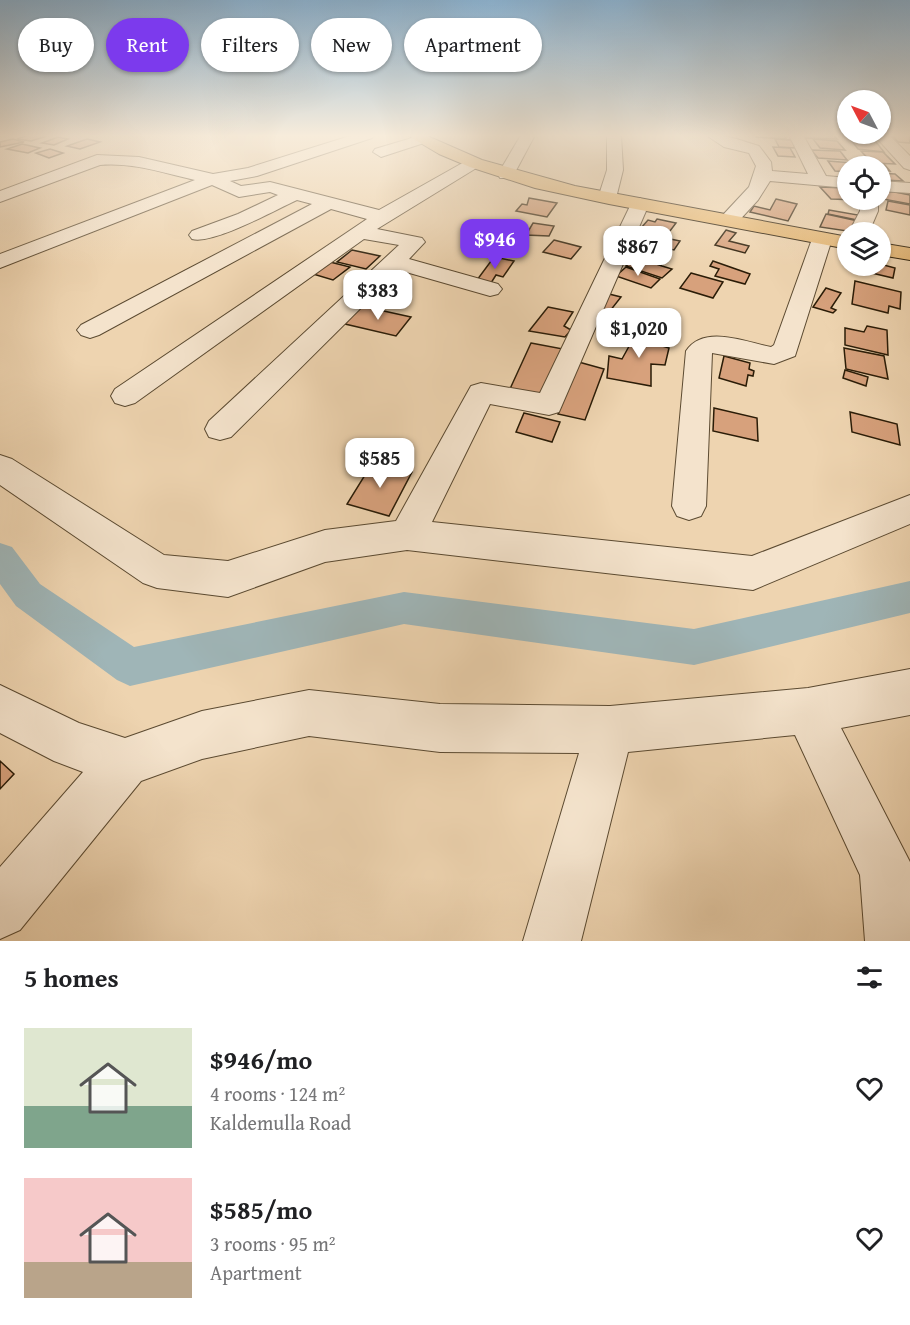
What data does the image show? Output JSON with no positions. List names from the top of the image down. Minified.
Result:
{"north":"top left","page":{"chip":["Buy","Rent","Filters","New","Apartment"],"price":["$946","$867","$383","$1,020","$585"],"heading":"5 homes","list":[{"name":"$946/mo","note":"4 rooms · 124 m² · Kaldemulla Road"},{"name":"$585/mo","note":"3 rooms · 95 m² · Apartment"}]}}
